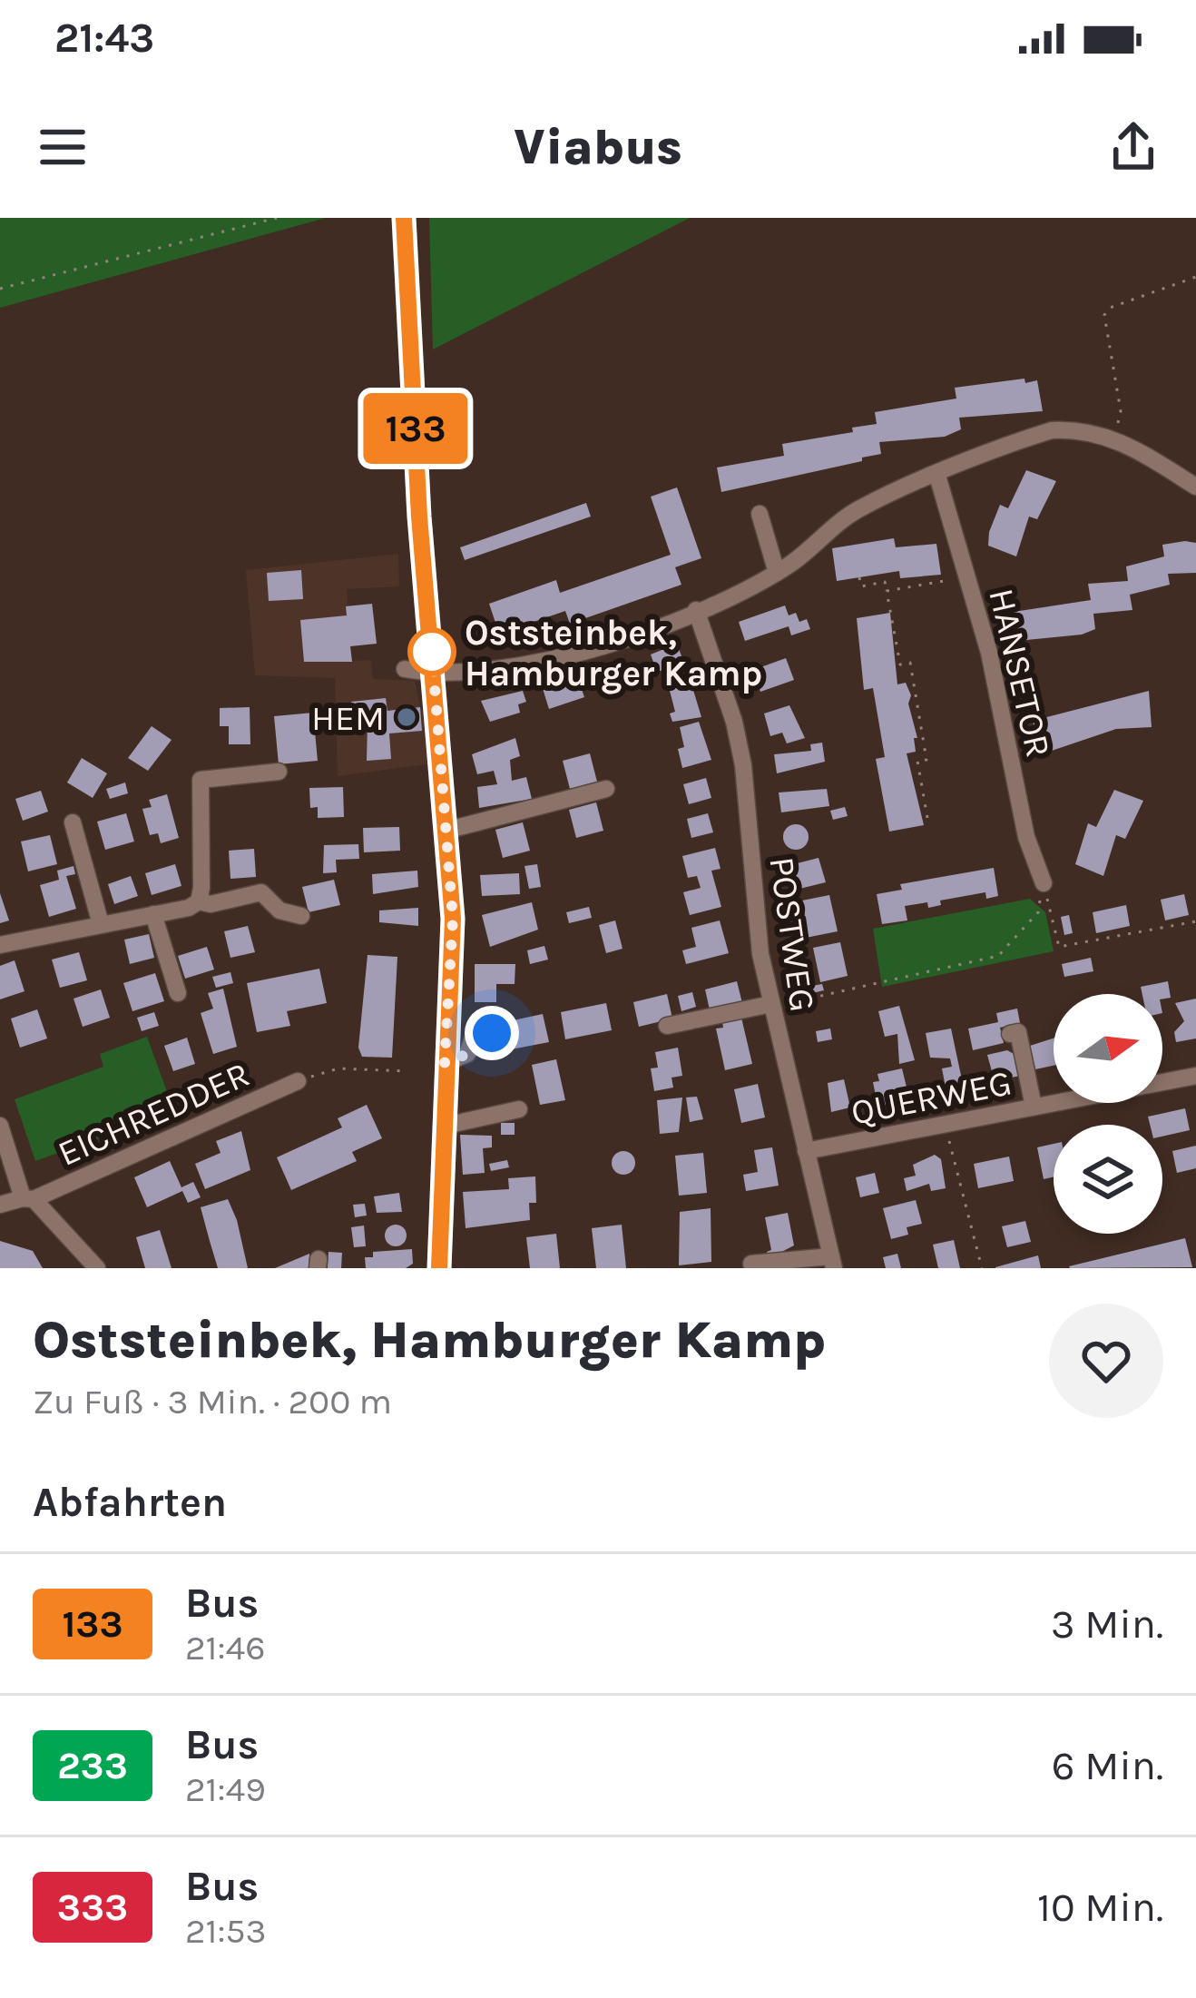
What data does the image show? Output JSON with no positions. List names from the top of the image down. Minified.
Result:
{"streets":{"street":["HANSETOR","POSTWEG","QUERWEG","EICHREDDER"]},"crossings":[["POSTWEG","QUERWEG"]],"places":["Oststeinbek, Hamburger Kamp","HEM"],"lines":["bus line 133"],"north":"right","page":{"status":"21:43","header":"Viabus","on_map":"133","heading":[["Oststeinbek, Hamburger Kamp","Zu Fuß · 3 Min. · 200 m"],"Abfahrten"],"list":[{"mark":"133","name":"Bus","note":"21:46","value":"3 Min."},{"mark":"233","name":"Bus","note":"21:49","value":"6 Min."},{"mark":"333","name":"Bus","note":"21:53","value":"10 Min."}]}}
